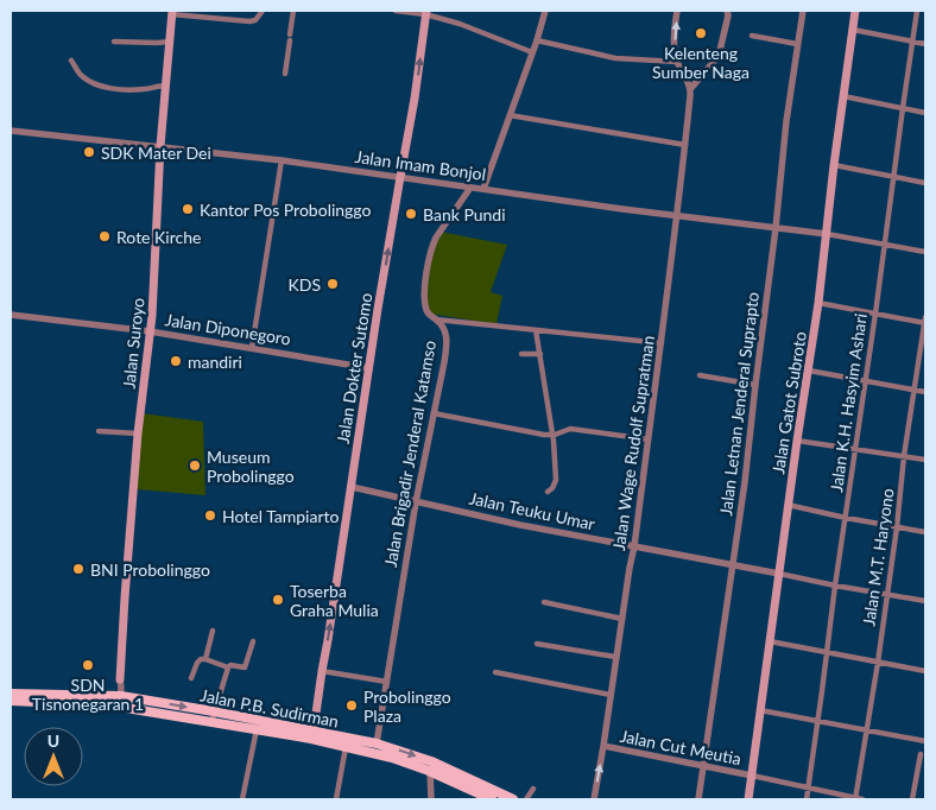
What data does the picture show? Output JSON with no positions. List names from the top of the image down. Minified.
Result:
{"streets":{"main road":["Jalan Suroyo","Jalan Dokter Sutomo","Jalan Gatot Subroto","Jalan P.B. Sudirman"],"street":["Jalan Imam Bonjol","Jalan Diponegoro","Jalan K.H. Hasyim Ashari","Jalan Letnan Jenderal Suprapto","Jalan Wage Rudolf Supratman","Jalan Brigadir Jenderal Katamso","Jalan Teuku Umar","Jalan M.T. Haryono","Jalan Cut Meutia"]},"crossings":[["Jalan Imam Bonjol","Jalan Suroyo"],["Jalan Imam Bonjol","Jalan Dokter Sutomo"],["Jalan Imam Bonjol","Jalan Gatot Subroto"],["Jalan Imam Bonjol","Jalan Letnan Jenderal Suprapto"],["Jalan Imam Bonjol","Jalan Wage Rudolf Supratman"],["Jalan Imam Bonjol","Jalan Brigadir Jenderal Katamso"],["Jalan Diponegoro","Jalan Suroyo"],["Jalan Diponegoro","Jalan Dokter Sutomo"],["Jalan Suroyo","Jalan P.B. Sudirman"],["Jalan Dokter Sutomo","Jalan Teuku Umar"],["Jalan Dokter Sutomo","Jalan P.B. Sudirman"],["Jalan Gatot Subroto","Jalan Teuku Umar"],["Jalan Gatot Subroto","Jalan Cut Meutia"],["Jalan Letnan Jenderal Suprapto","Jalan Teuku Umar"],["Jalan Letnan Jenderal Suprapto","Jalan Cut Meutia"],["Jalan Wage Rudolf Supratman","Jalan Teuku Umar"],["Jalan Wage Rudolf Supratman","Jalan Cut Meutia"],["Jalan Brigadir Jenderal Katamso","Jalan Teuku Umar"],["Jalan Brigadir Jenderal Katamso","Jalan P.B. Sudirman"]],"one_way":["Jalan Dokter Sutomo"],"places":["Kelenteng Sumber Naga","SDK Mater Dei","Kantor Pos Probolinggo","Bank Pundi","Rote Kirche","KDS","mandiri","Museum Probolinggo","Hotel Tampiarto","BNI Probolinggo","Toserba Graha Mulia","SDN Tisnonegaran 1","Probolinggo Plaza"],"north":"top"}
